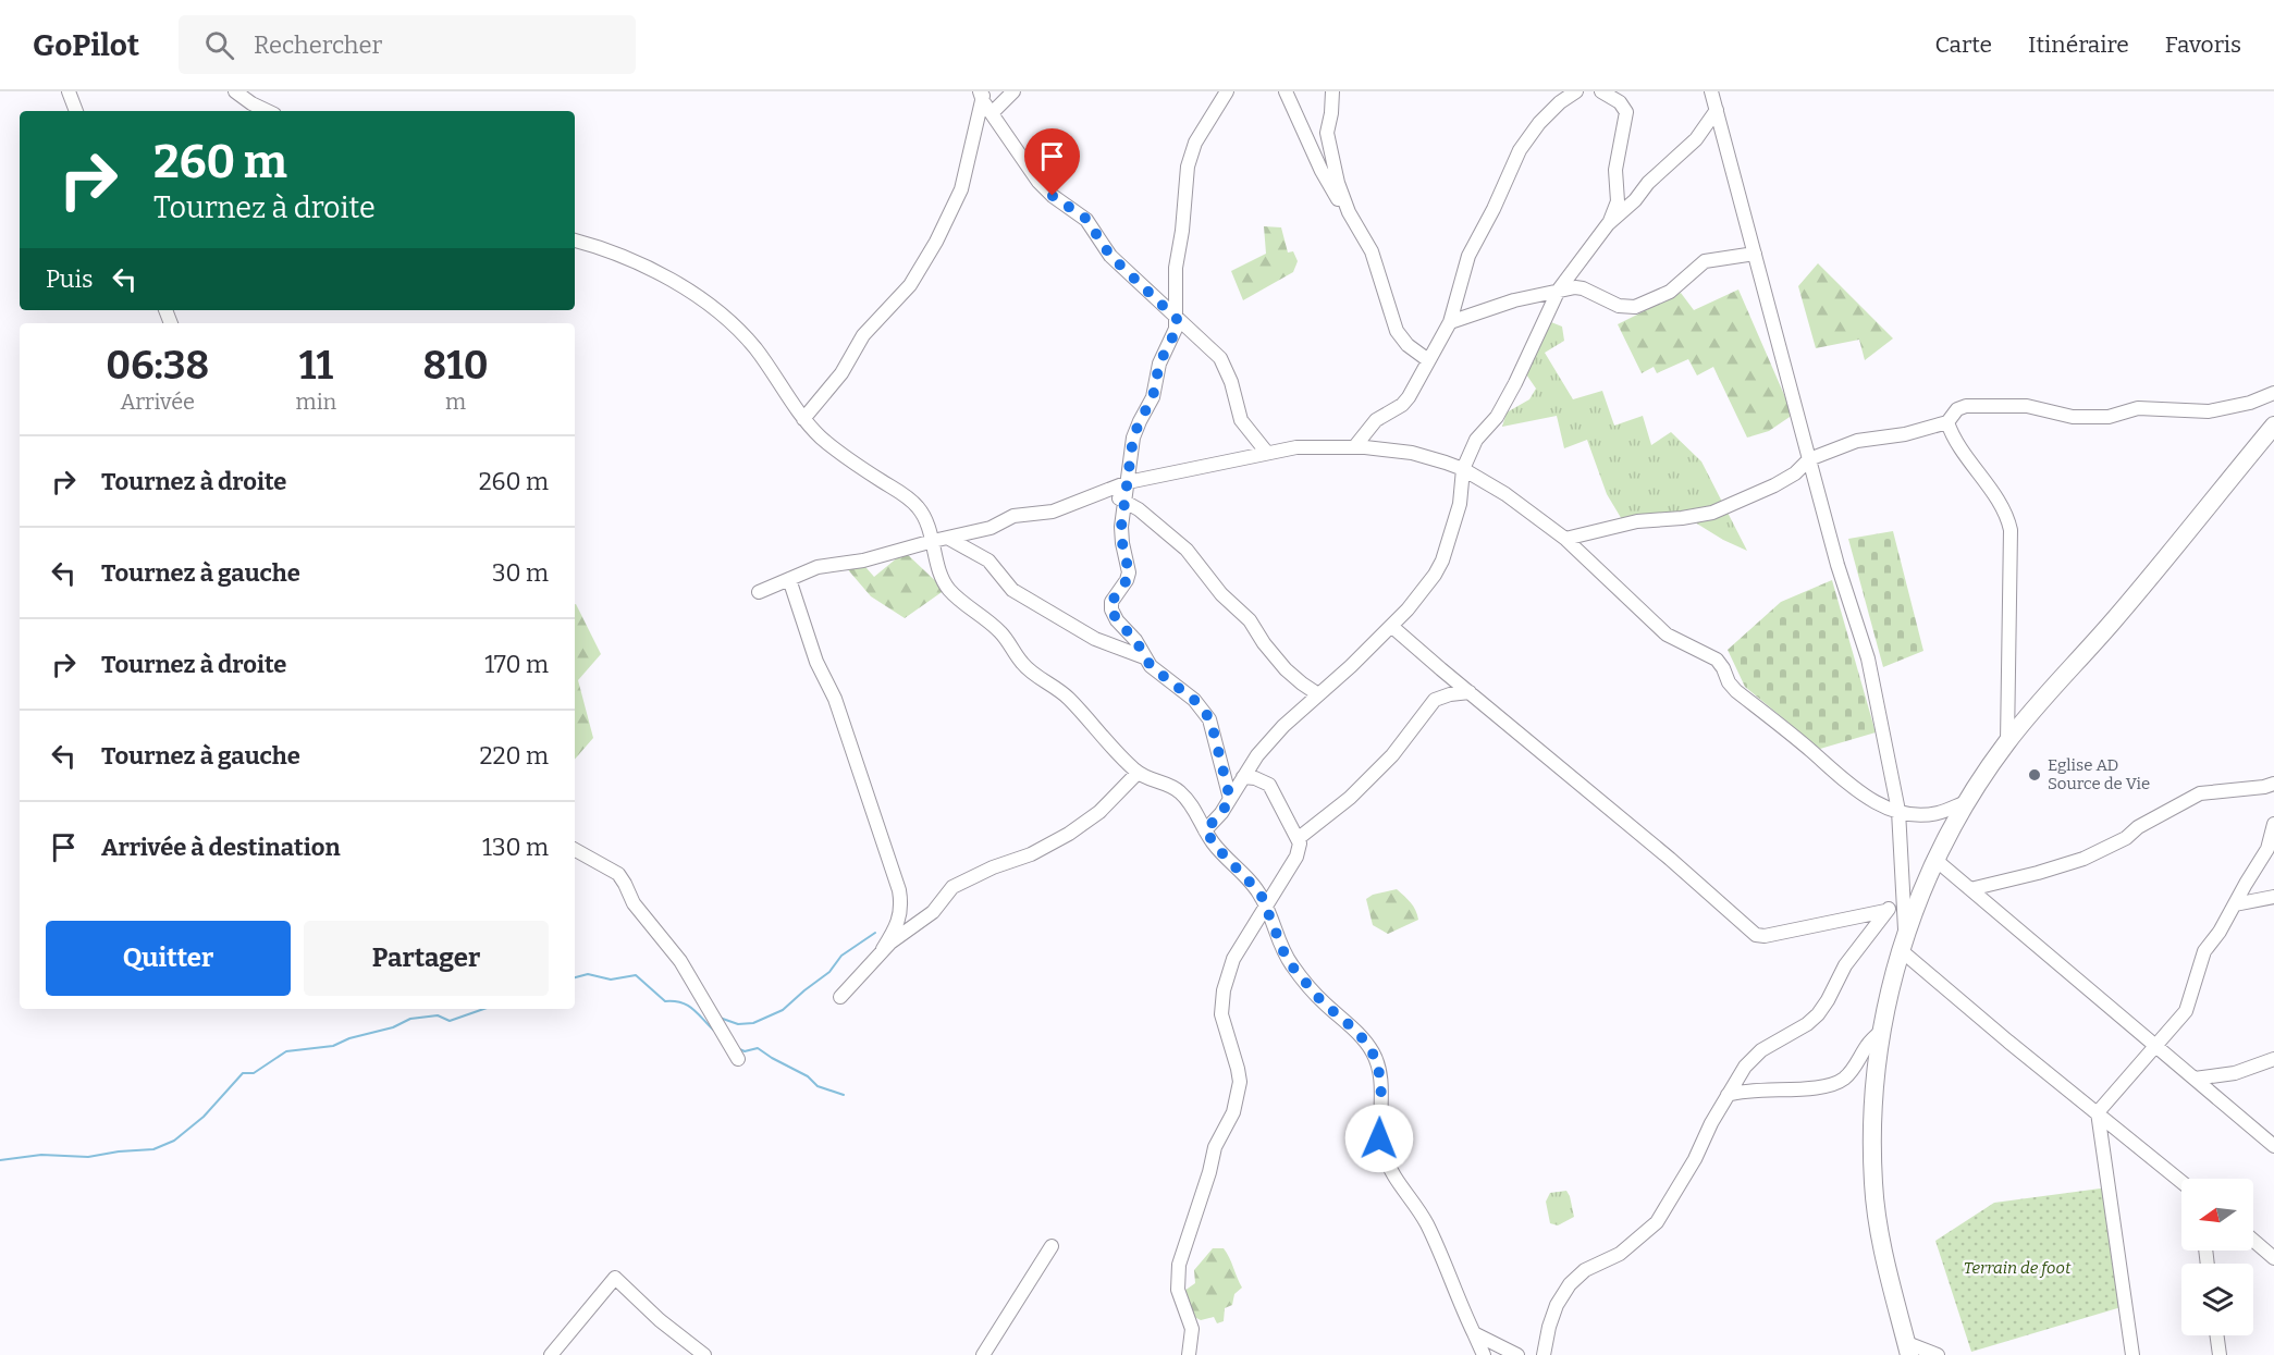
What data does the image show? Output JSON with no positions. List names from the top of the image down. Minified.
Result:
{"parks":["Terrain de foot"],"places":["Eglise AD Source de Vie"],"north":"left","page":{"header":"GoPilot","search":"Rechercher","nav":["Carte","Itinéraire","Favoris"],"turn":["260 m","Tournez à droite"],"then":"Puis","eta":["06:38","Arrivée","11","min","810","m"],"list":[{"name":"Tournez à droite","value":"260 m"},{"name":"Tournez à gauche","value":"30 m"},{"name":"Tournez à droite","value":"170 m"},{"name":"Tournez à gauche","value":"220 m"},{"name":"Arrivée à destination","value":"130 m"}],"buttons":["Quitter","Partager"]}}
